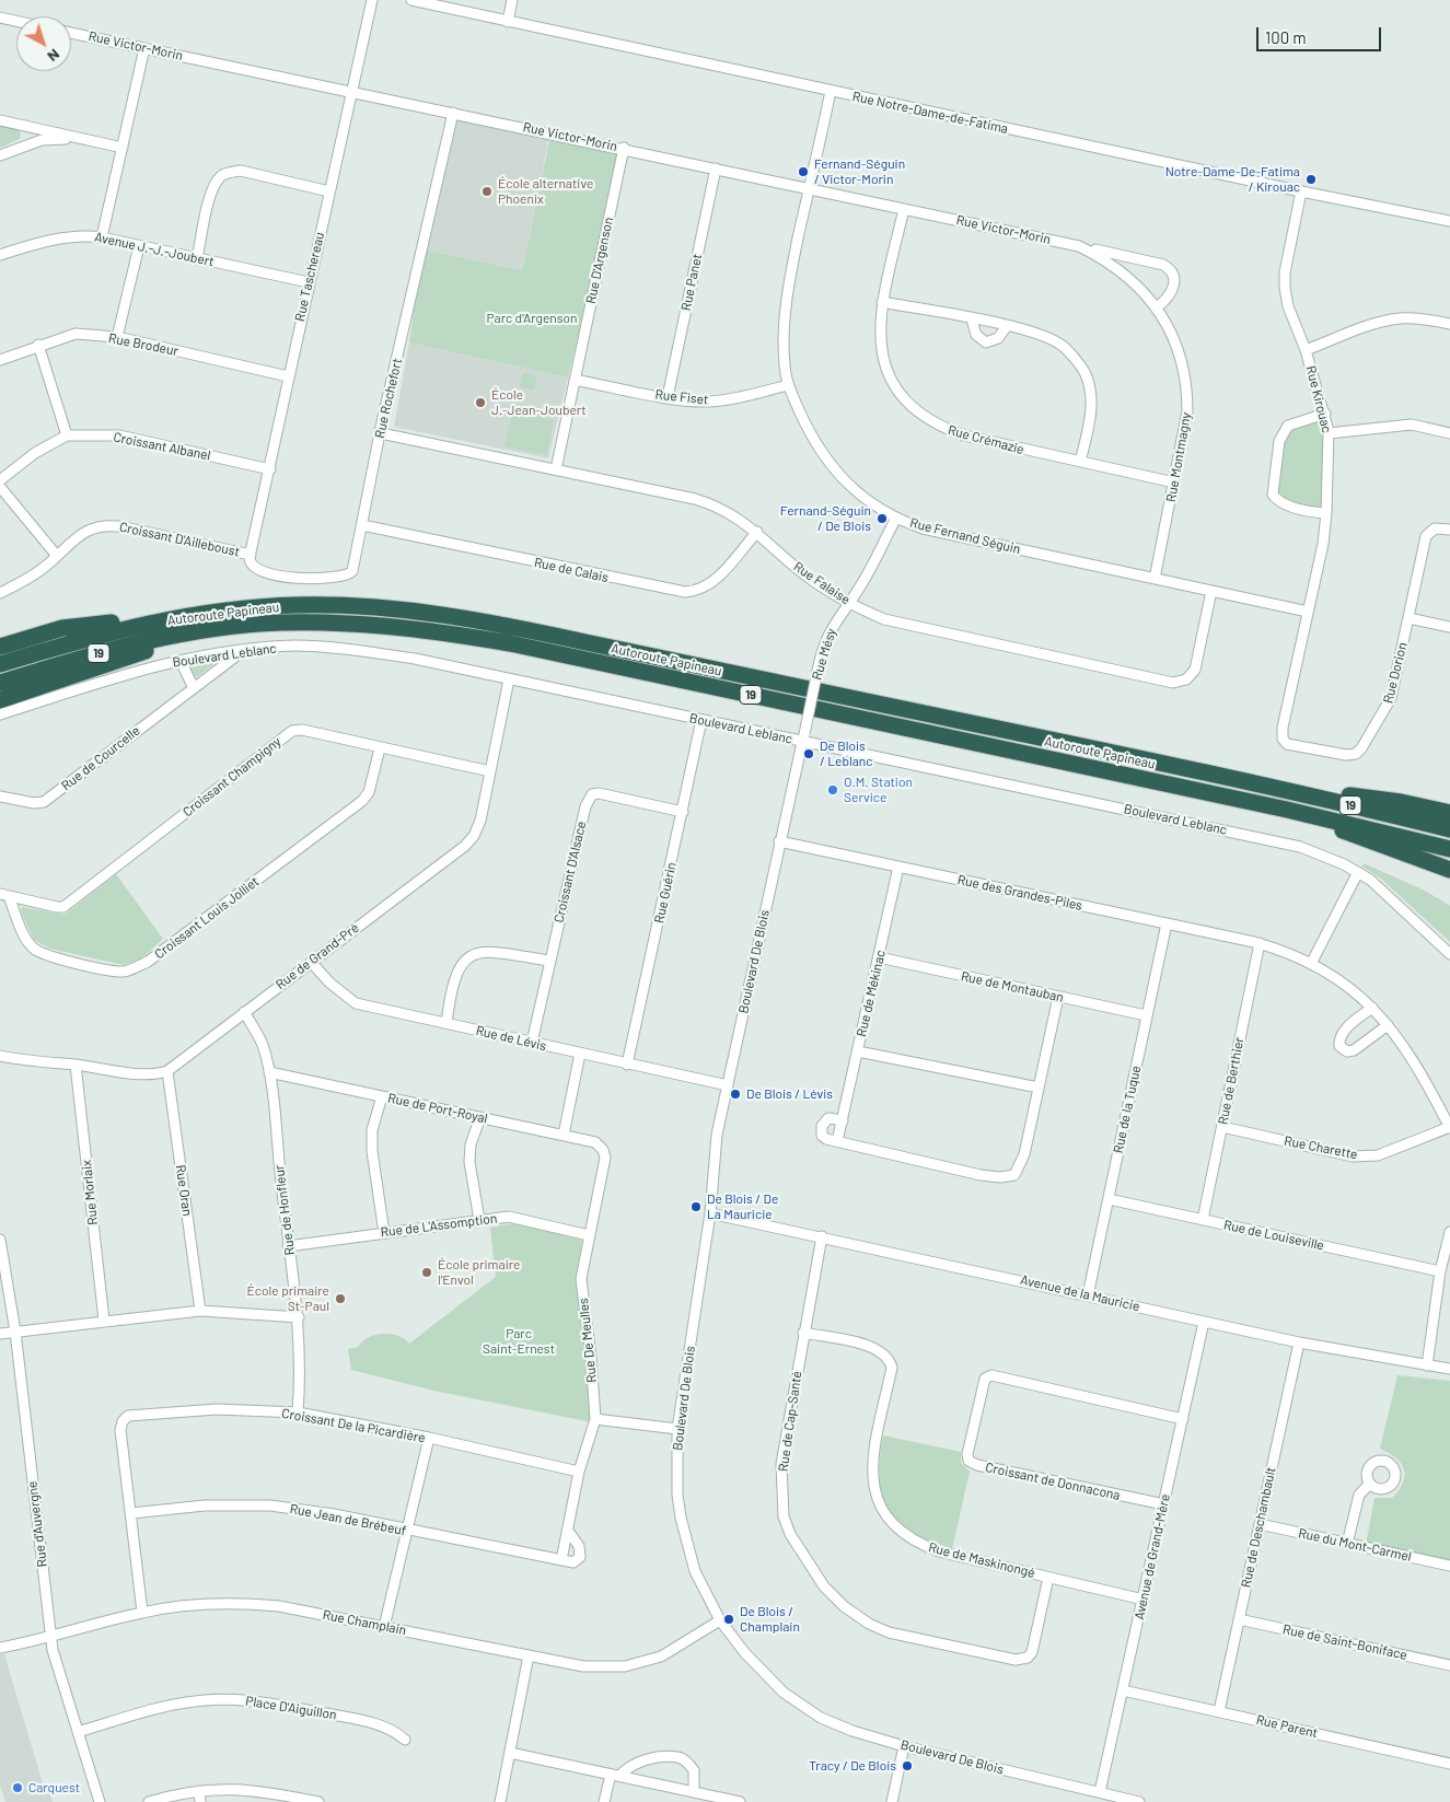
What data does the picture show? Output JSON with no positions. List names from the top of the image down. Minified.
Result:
{"streets":{"highway":["Autoroute Papineau","19"],"street":["Rue Victor-Morin","Rue Notre-Dame-de-Fatima","Avenue J.-J.-Joubert","Rue D'Argenson","Rue Taschereau","Rue Panet","Rue Brodeur","Rue Fiset","Rue Rochefort","Rue Kirouac","Rue Crémazie","Croissant Albanel","Rue Montmagny","Rue Fernand Séguin","Croissant D'Ailleboust","Rue de Calais","Rue Falaise","Rue Mésy","Boulevard Leblanc","Rue Dorion","Rue de Courcelle","Croissant Champigny","Croissant D'Alsace","Rue Guérin","Rue des Grandes-Piles","Croissant Louis Jolliet","Rue de Grand-Pré","Boulevard De Blois","Rue de Montauban","Rue de Mékinac","Rue de Lévis","Rue de Berthier","Rue de Port-Royal","Rue de la Tuque","Rue Charette","Rue Oran","Rue Morlaix","Rue de Honfleur","Rue de L'Assomption","Rue de Louiseville","Avenue de la Mauricie","Rue De Meulles","Rue de Cap-Santé","Croissant De la Picardière","Croissant de Donnacona","Rue Jean de Brébeuf","Rue d'Auvergne","Rue de Deschambault","Rue du Mont-Carmel","Avenue de Grand-Mère","Rue de Maskinongé","Rue Champlain","Rue de Saint-Boniface","Place D'Aiguillon","Rue Parent"]},"crossings":[["Rue Victor-Morin","Rue D'Argenson"],["Rue Victor-Morin","Rue Taschereau"],["Rue Victor-Morin","Rue Panet"],["Rue Victor-Morin","Rue Rochefort"],["Rue Victor-Morin","Rue Crémazie"],["Rue Victor-Morin","Rue Montmagny"],["Rue Victor-Morin","Rue Fernand Séguin"],["Rue Notre-Dame-de-Fatima","Rue Kirouac"],["Rue Notre-Dame-de-Fatima","Rue Fernand Séguin"],["Avenue J.-J.-Joubert","Rue Taschereau"],["Rue D'Argenson","Rue Fiset"],["Rue D'Argenson","Rue Falaise"],["Rue Taschereau","Rue Brodeur"],["Rue Taschereau","Rue Rochefort"],["Rue Taschereau","Croissant Albanel"],["Rue Taschereau","Croissant D'Ailleboust"],["Rue Panet","Rue Fiset"],["Rue Fiset","Rue Fernand Séguin"],["Rue Rochefort","Croissant D'Ailleboust"],["Rue Rochefort","Rue de Calais"],["Rue Rochefort","Rue Falaise"],["Rue Kirouac","Rue Fernand Séguin"],["Rue Kirouac","Rue Dorion"],["Rue Crémazie","Rue Montmagny"],["Rue Montmagny","Rue Fernand Séguin"],["Rue Fernand Séguin","Rue Falaise"],["Rue Fernand Séguin","Rue Mésy"],["Rue Fernand Séguin","Rue Dorion"],["Rue de Calais","Rue Falaise"],["Rue Falaise","Rue Mésy"],["Rue Mésy","Boulevard Leblanc"],["Rue Mésy","Boulevard De Blois"],["Boulevard Leblanc","Rue de Courcelle"],["Boulevard Leblanc","Rue Guérin"],["Boulevard Leblanc","Rue de Grand-Pré"],["Boulevard Leblanc","Boulevard De Blois"],["Croissant Champigny","Croissant Louis Jolliet"],["Croissant Champigny","Rue de Grand-Pré"],["Croissant D'Alsace","Rue Guérin"],["Croissant D'Alsace","Rue de Lévis"],["Rue Guérin","Rue de Lévis"],["Rue des Grandes-Piles","Boulevard De Blois"],["Rue des Grandes-Piles","Rue de Mékinac"],["Rue des Grandes-Piles","Rue de Berthier"],["Rue des Grandes-Piles","Rue de la Tuque"],["Rue des Grandes-Piles","Rue Charette"],["Rue de Grand-Pré","Rue de Lévis"],["Rue de Grand-Pré","Rue Oran"],["Rue de Grand-Pré","Rue de Honfleur"],["Boulevard De Blois","Rue de Lévis"],["Boulevard De Blois","Avenue de la Mauricie"],["Boulevard De Blois","Avenue de Grand-Mère"],["Boulevard De Blois","Rue Champlain"],["Rue de Montauban","Rue de Mékinac"],["Rue de Montauban","Rue de la Tuque"],["Rue de Berthier","Rue Charette"],["Rue de Berthier","Rue de Louiseville"],["Rue de Port-Royal","Rue de Honfleur"],["Rue de Port-Royal","Rue De Meulles"],["Rue de la Tuque","Rue de Louiseville"],["Rue de la Tuque","Avenue de la Mauricie"],["Rue de Honfleur","Rue de L'Assomption"],["Rue de Honfleur","Croissant De la Picardière"],["Rue de L'Assomption","Rue De Meulles"],["Avenue de la Mauricie","Rue de Cap-Santé"],["Avenue de la Mauricie","Rue de Deschambault"],["Avenue de la Mauricie","Avenue de Grand-Mère"],["Rue De Meulles","Croissant De la Picardière"],["Rue De Meulles","Rue Jean de Brébeuf"],["Rue de Cap-Santé","Rue de Maskinongé"],["Croissant De la Picardière","Rue Jean de Brébeuf"],["Croissant De la Picardière","Rue Champlain"],["Croissant de Donnacona","Avenue de Grand-Mère"],["Rue d'Auvergne","Rue Champlain"],["Rue d'Auvergne","Place D'Aiguillon"],["Rue de Deschambault","Rue du Mont-Carmel"],["Rue de Deschambault","Rue de Saint-Boniface"],["Rue de Deschambault","Rue Parent"],["Avenue de Grand-Mère","Rue de Maskinongé"],["Avenue de Grand-Mère","Rue Parent"]],"parks":["Parc d'Argenson","Parc Saint-Ernest"],"places":["Fernand-Séguin / Victor-Morin","Notre-Dame-De-Fatima / Kirouac","École alternative Phoenix","École J.-Jean-Joubert","Fernand-Séguin / De Blois","De Blois / Leblanc","O.M. Station Service","De Blois / Lévis","De Blois / De La Mauricie","École primaire l'Envol","École primaire St-Paul","De Blois / Champlain","Tracy / De Blois","Carquest"],"scale_bar":"100 m","north":"bottom right"}
